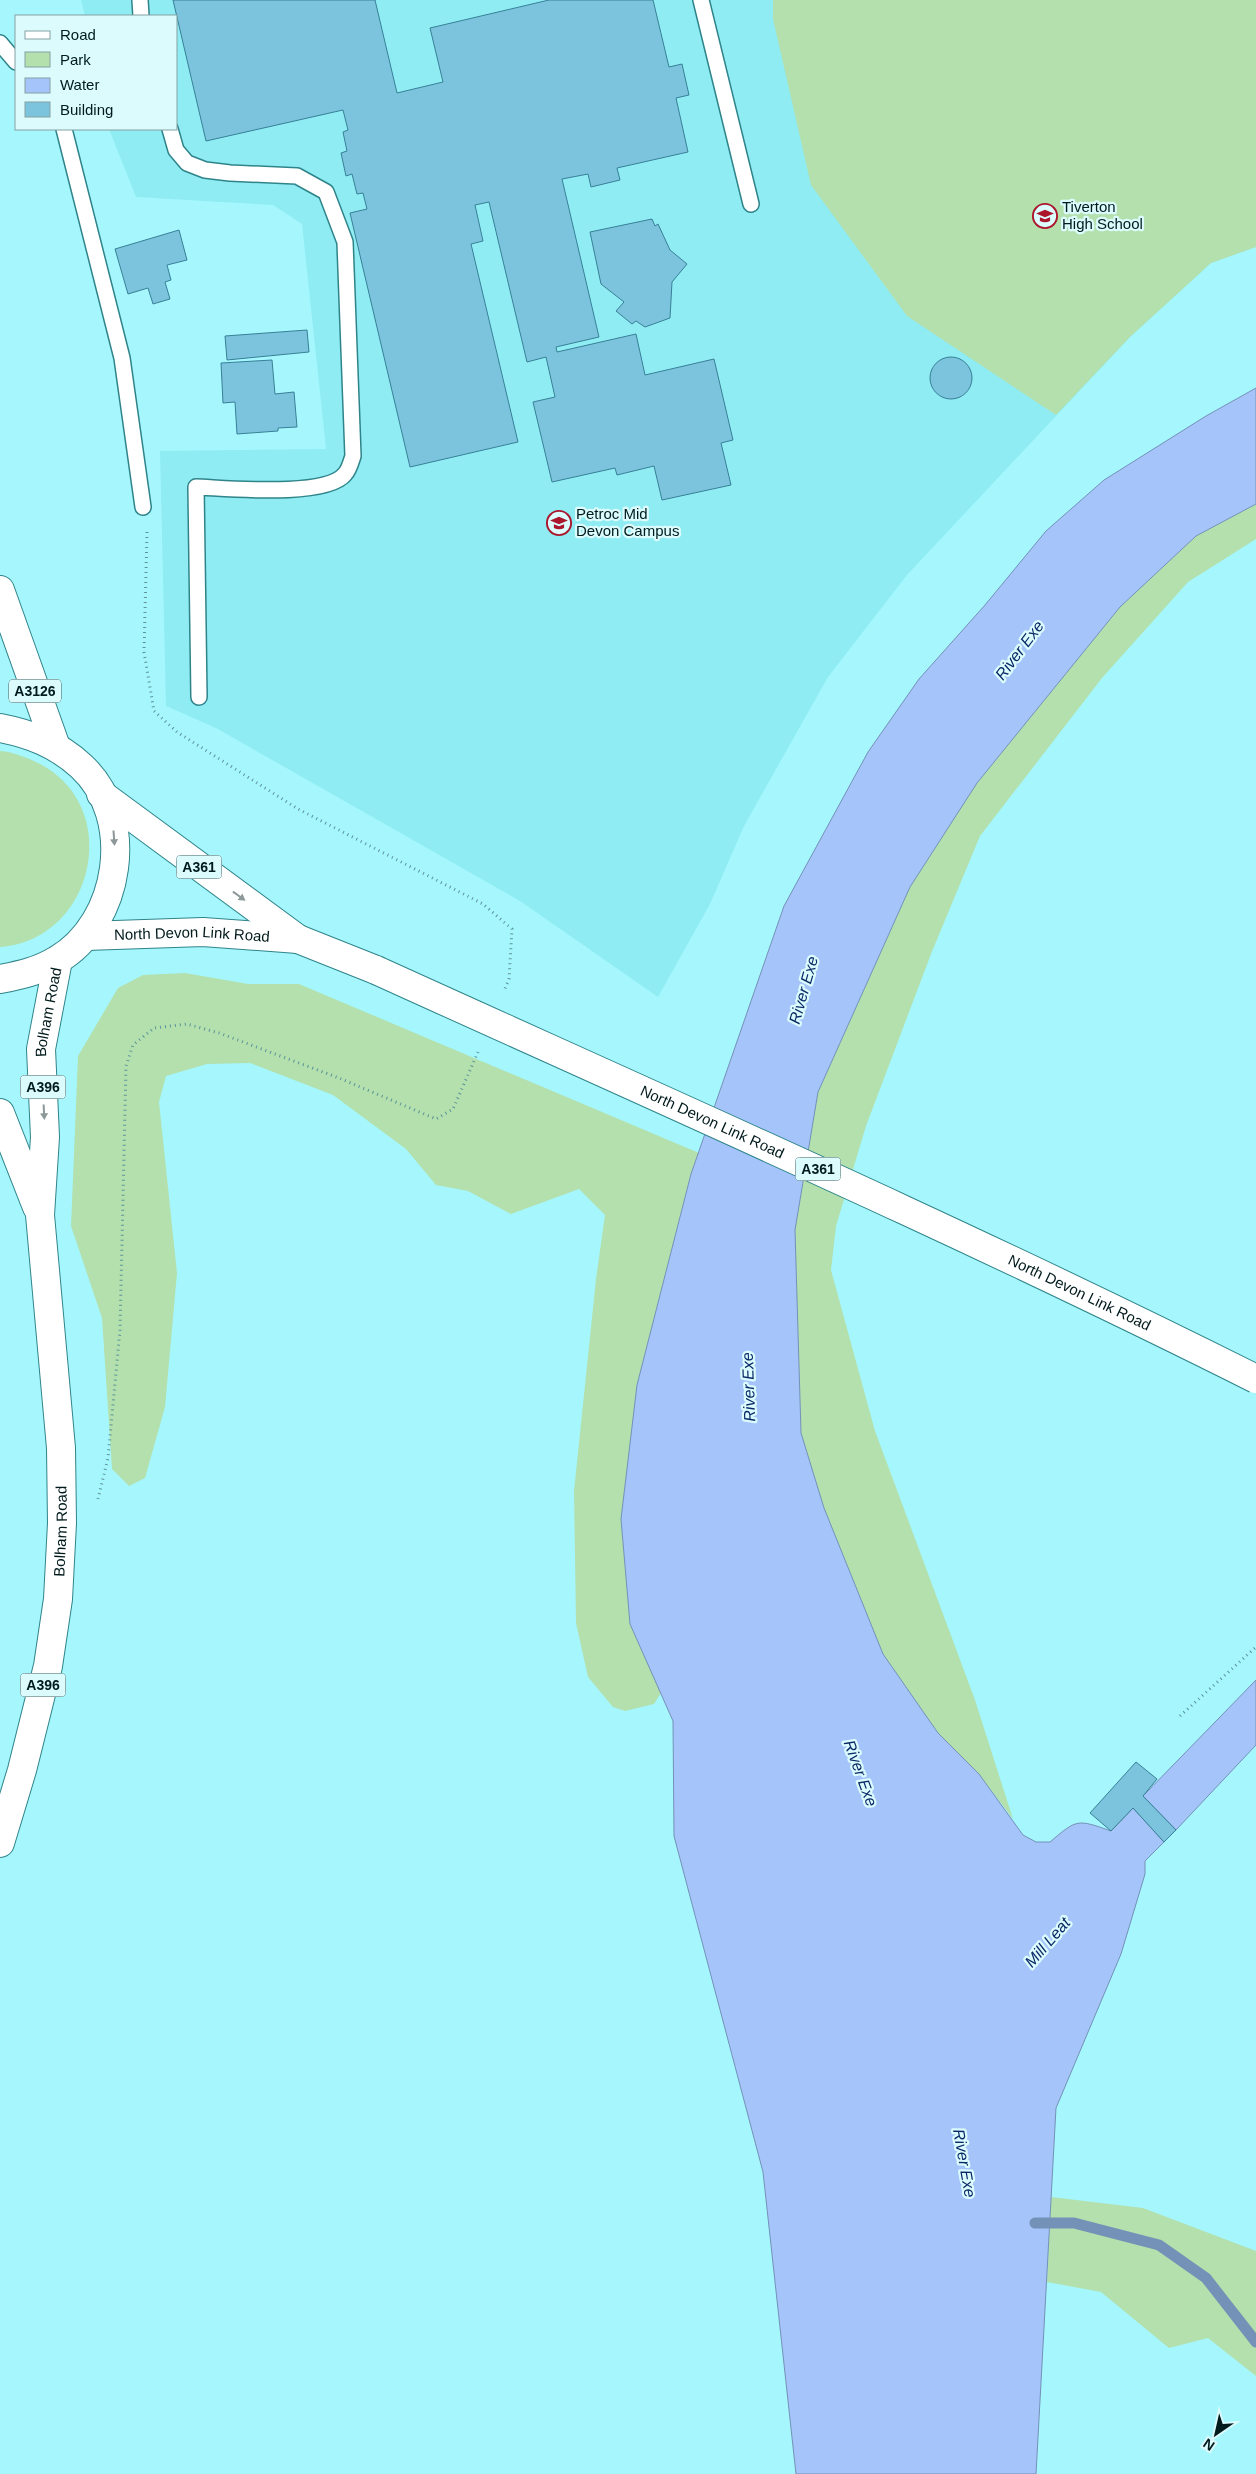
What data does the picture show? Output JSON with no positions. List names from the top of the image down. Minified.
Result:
{"streets":{"main road":["A3126","A361","North Devon Link Road","Bolham Road","A396"]},"water":["River Exe","Mill Leat"],"places":{"school or university":["Tiverton High School","Petroc Mid Devon Campus"]},"legend":["Road","Park","Water","Building"],"north":"bottom left"}
